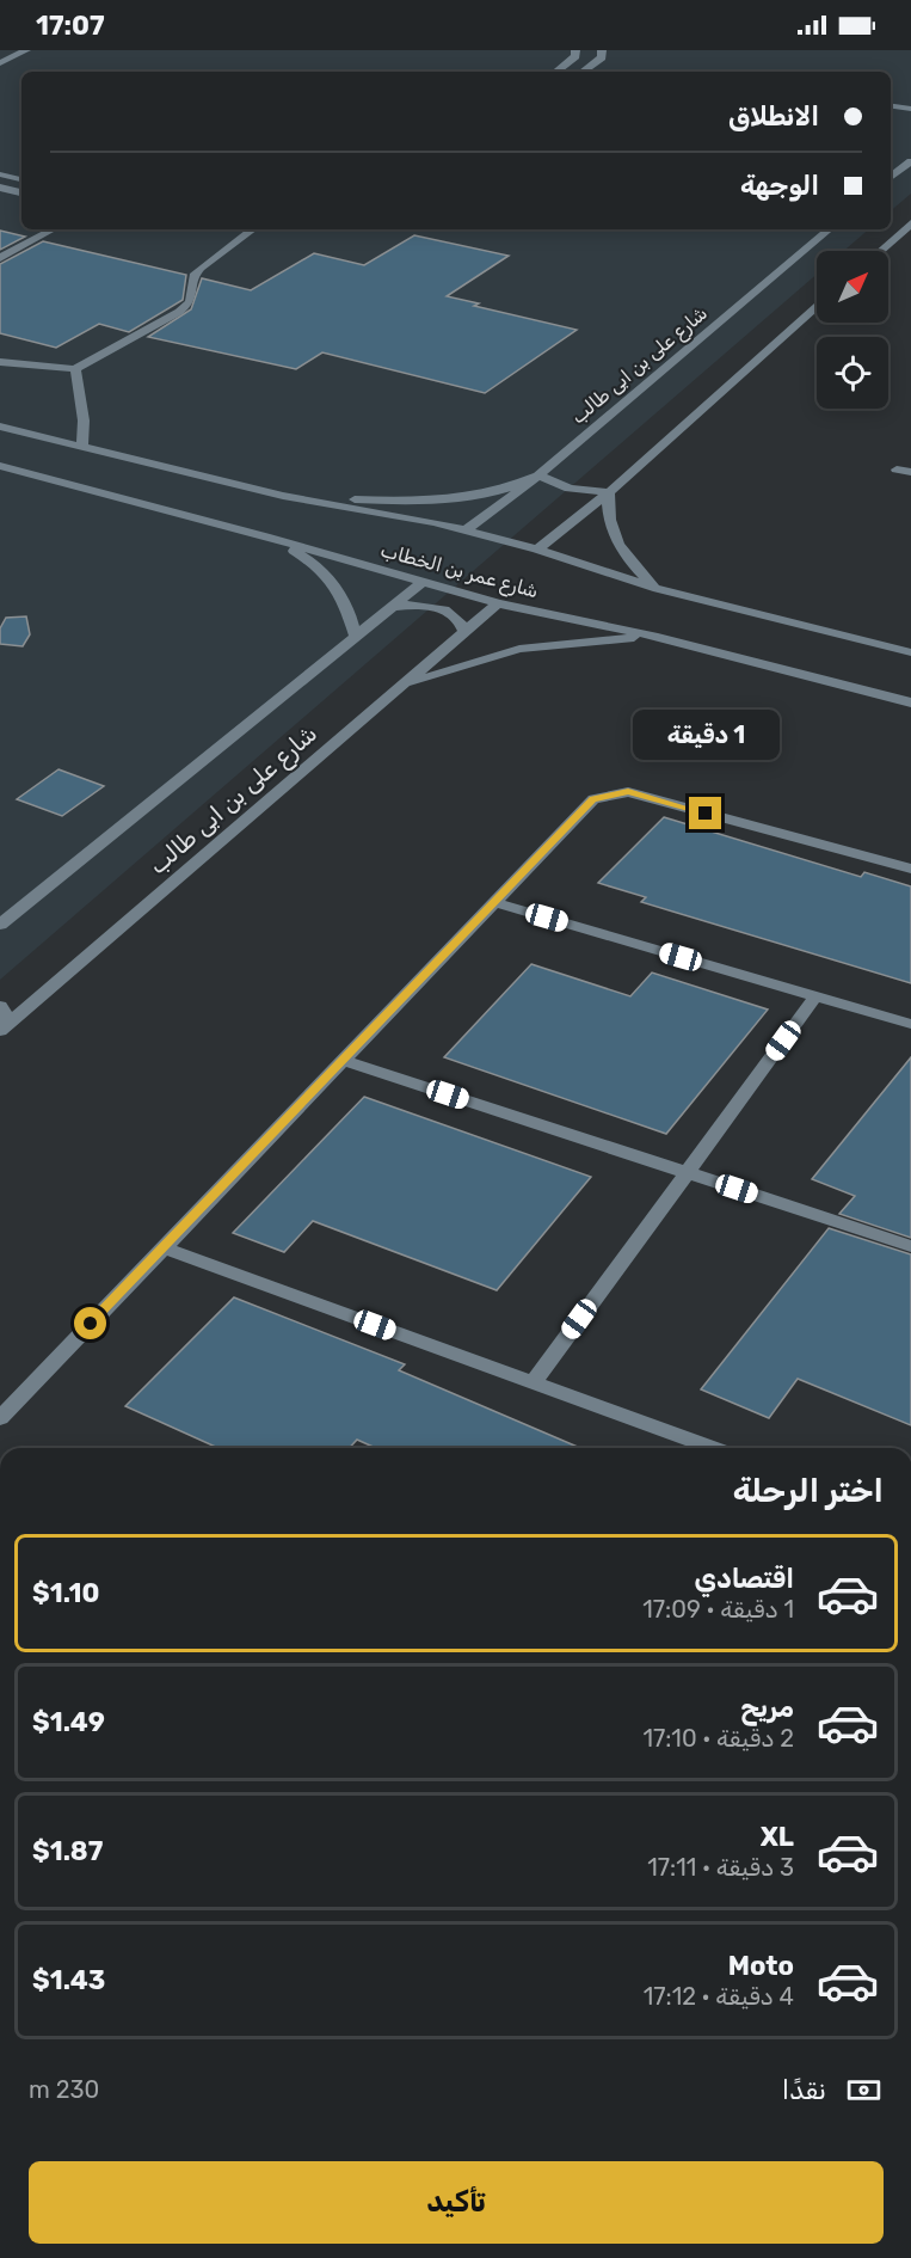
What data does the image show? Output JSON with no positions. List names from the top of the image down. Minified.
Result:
{"streets":{"street":["شارع على بن ابى طالب","شارع عمر بن الخطاب"]},"crossings":[["شارع على بن ابى طالب","شارع عمر بن الخطاب"]],"north":"top right","page":{"status":"17:07","banner":["الانطلاق","الوجهة"],"bubble":"1 دقيقة","heading":"اختر الرحلة","list":[{"name":"اقتصادي","note":"1 دقيقة · 17:09","value":"$1.10"},{"name":"مريح","note":"2 دقيقة · 17:10","value":"$1.49"},{"name":"XL","note":"3 دقيقة · 17:11","value":"$1.87"},{"name":"Moto","note":"4 دقيقة · 17:12","value":"$1.43"}],"pay":["نقدًا","230 m"],"buttons":"تأكيد"}}
